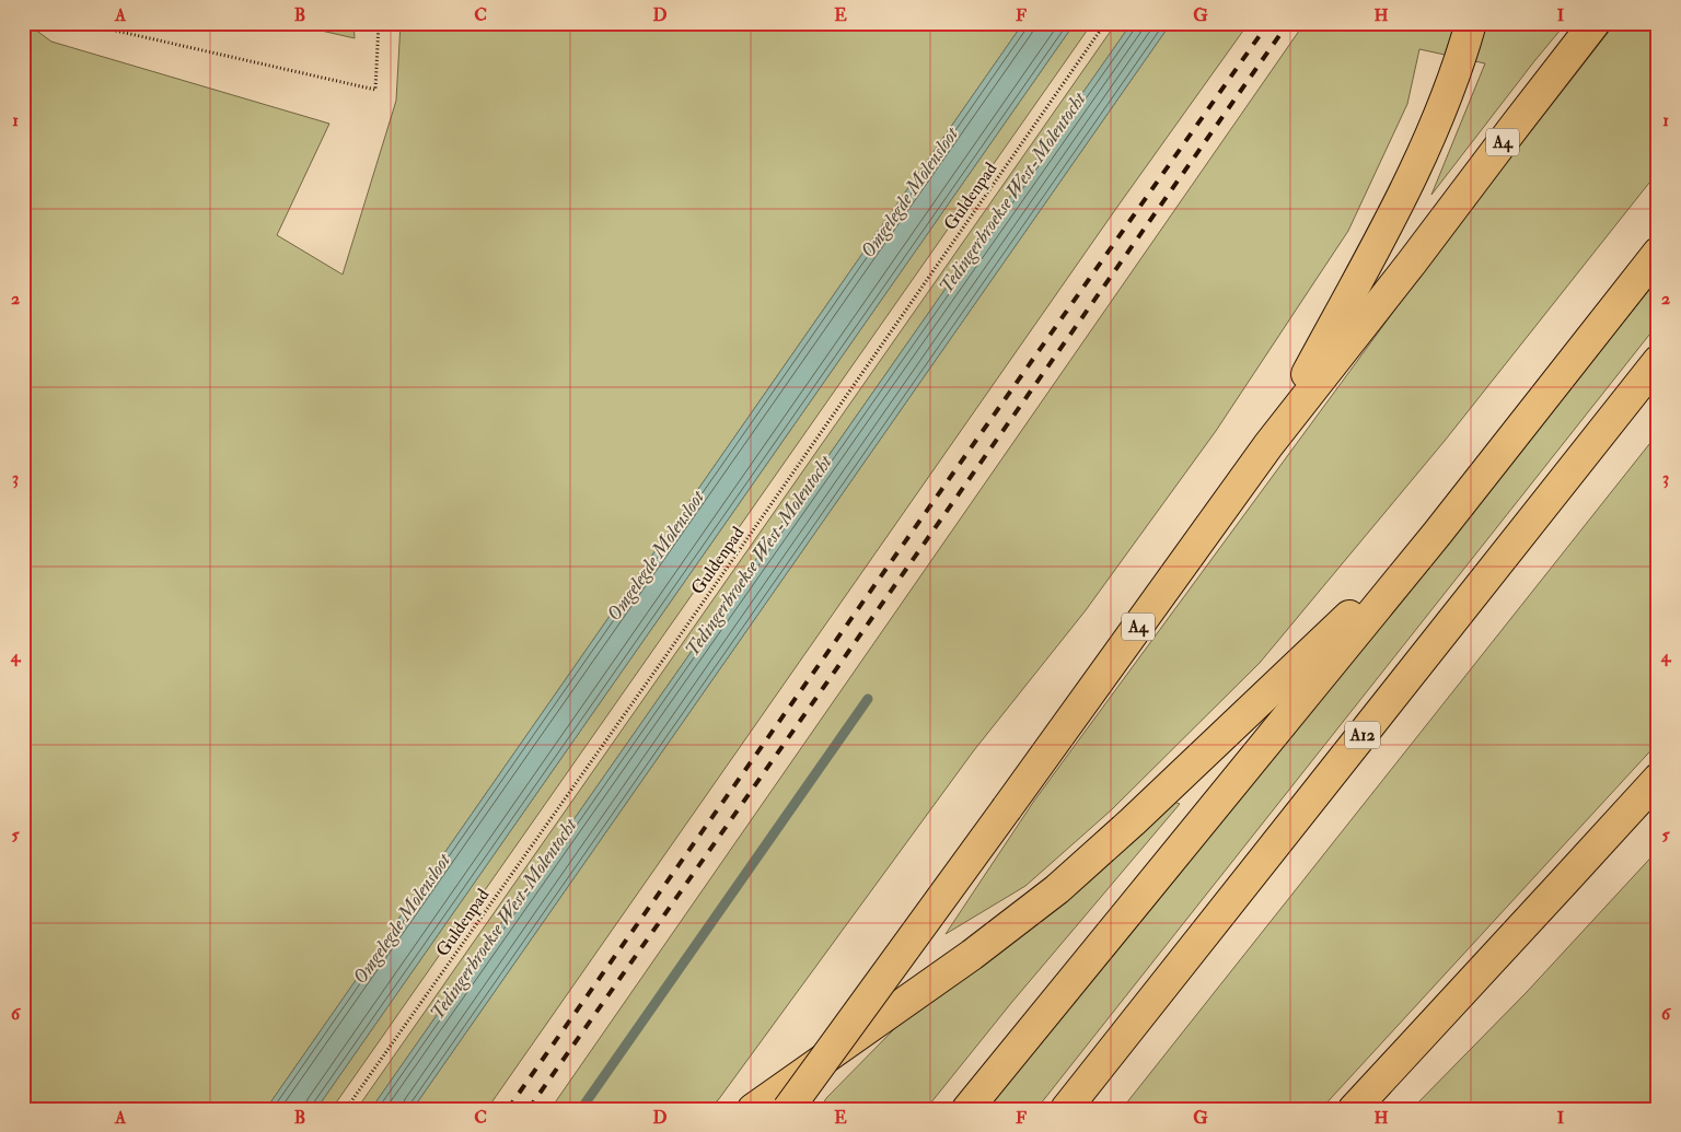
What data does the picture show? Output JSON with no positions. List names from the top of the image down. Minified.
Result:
{"streets":{"highway":["A4","A12"],"path":["Guldenpad"]},"water":["Omgelegde Molensloot","Tedingerbroekse West-Molentocht"],"grid":{"columns":["A","B","C","D","E","F","G","H","I"],"rows":["1","2","3","4","5","6"]}}
